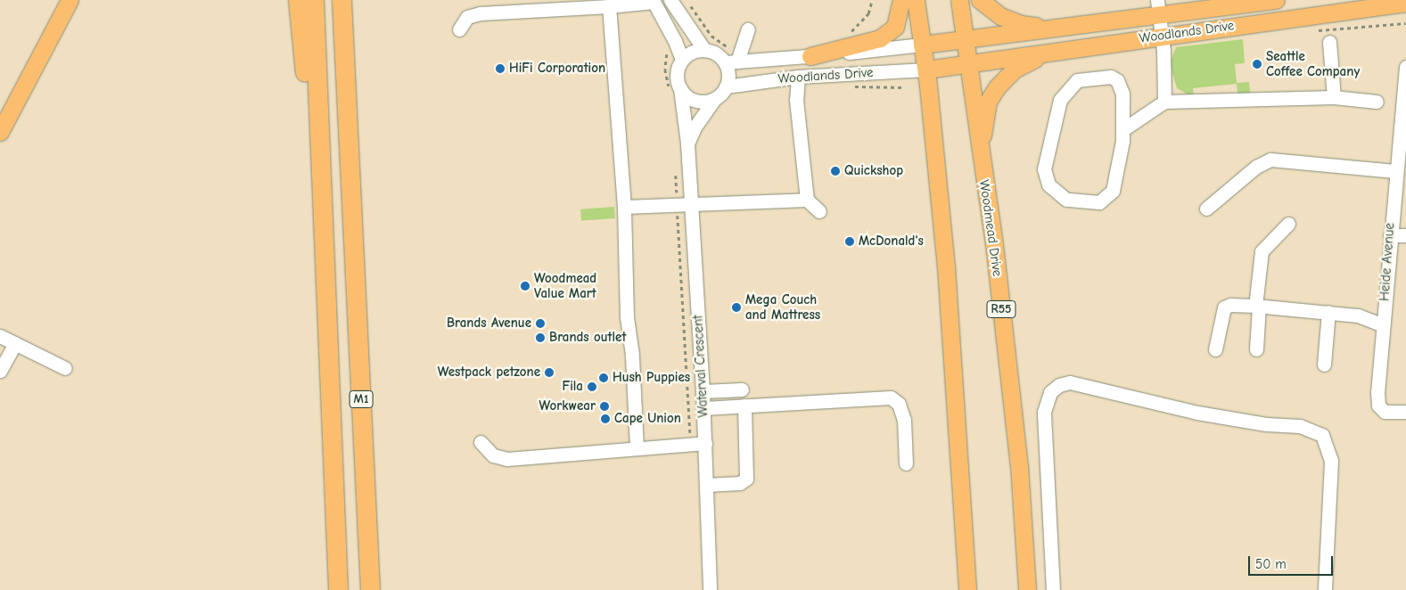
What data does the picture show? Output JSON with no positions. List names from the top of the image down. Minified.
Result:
{"streets":{"highway":["M1"],"main road":["Woodlands Drive","Woodmead Drive","R55"],"street":["Heide Avenue","Waterval Crescent"]},"crossings":[["Woodlands Drive","Woodmead Drive"],["Woodlands Drive","Waterval Crescent"]],"places":["Seattle Coffee Company","HiFi Corporation","Quickshop","McDonald's","Woodmead Value Mart","Mega Couch and Mattress","Brands Avenue","Brands outlet","Westpack petzone","Hush Puppies","Fila","Workwear","Cape Union"],"scale_bar":"50 m"}
